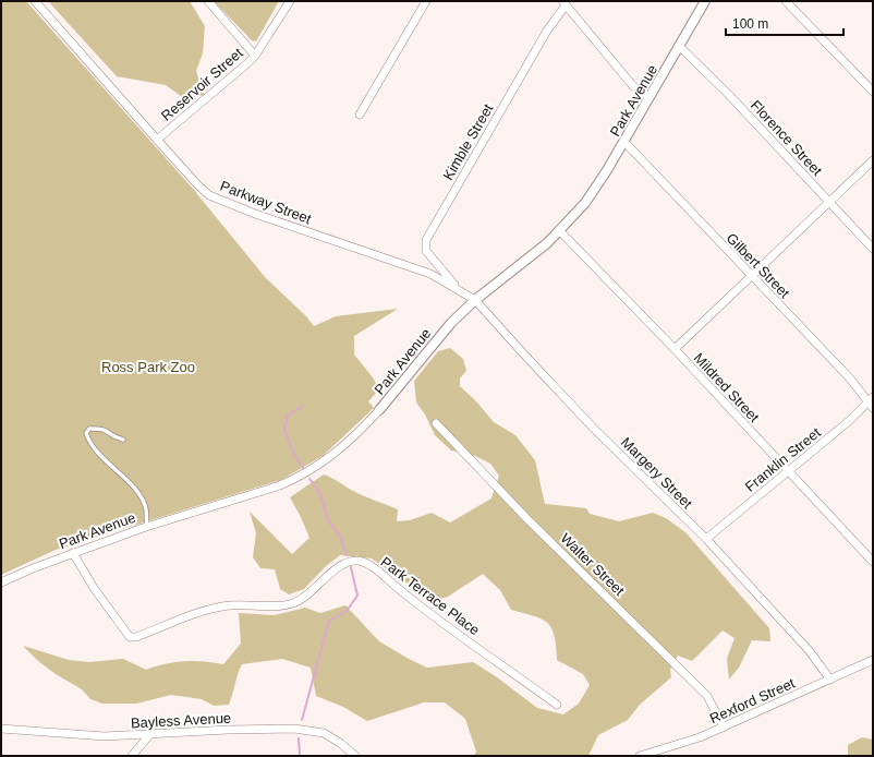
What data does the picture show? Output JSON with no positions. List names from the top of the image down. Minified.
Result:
{"streets":{"street":["Reservoir Street","Park Avenue","Florence Street","Kimble Street","Parkway Street","Gilbert Street","Mildred Street","Franklin Street","Margery Street","Walter Street","Park Terrace Place","Rexford Street","Bayless Avenue"]},"crossings":[["Reservoir Street","Parkway Street"],["Park Avenue","Florence Street"],["Park Avenue","Gilbert Street"],["Park Avenue","Mildred Street"],["Park Avenue","Margery Street"],["Park Avenue","Park Terrace Place"],["Kimble Street","Parkway Street"],["Kimble Street","Margery Street"],["Parkway Street","Margery Street"],["Gilbert Street","Franklin Street"],["Mildred Street","Franklin Street"],["Franklin Street","Margery Street"],["Margery Street","Rexford Street"],["Walter Street","Rexford Street"]],"parks":["Ross Park Zoo"],"scale_bar":"100 m"}
